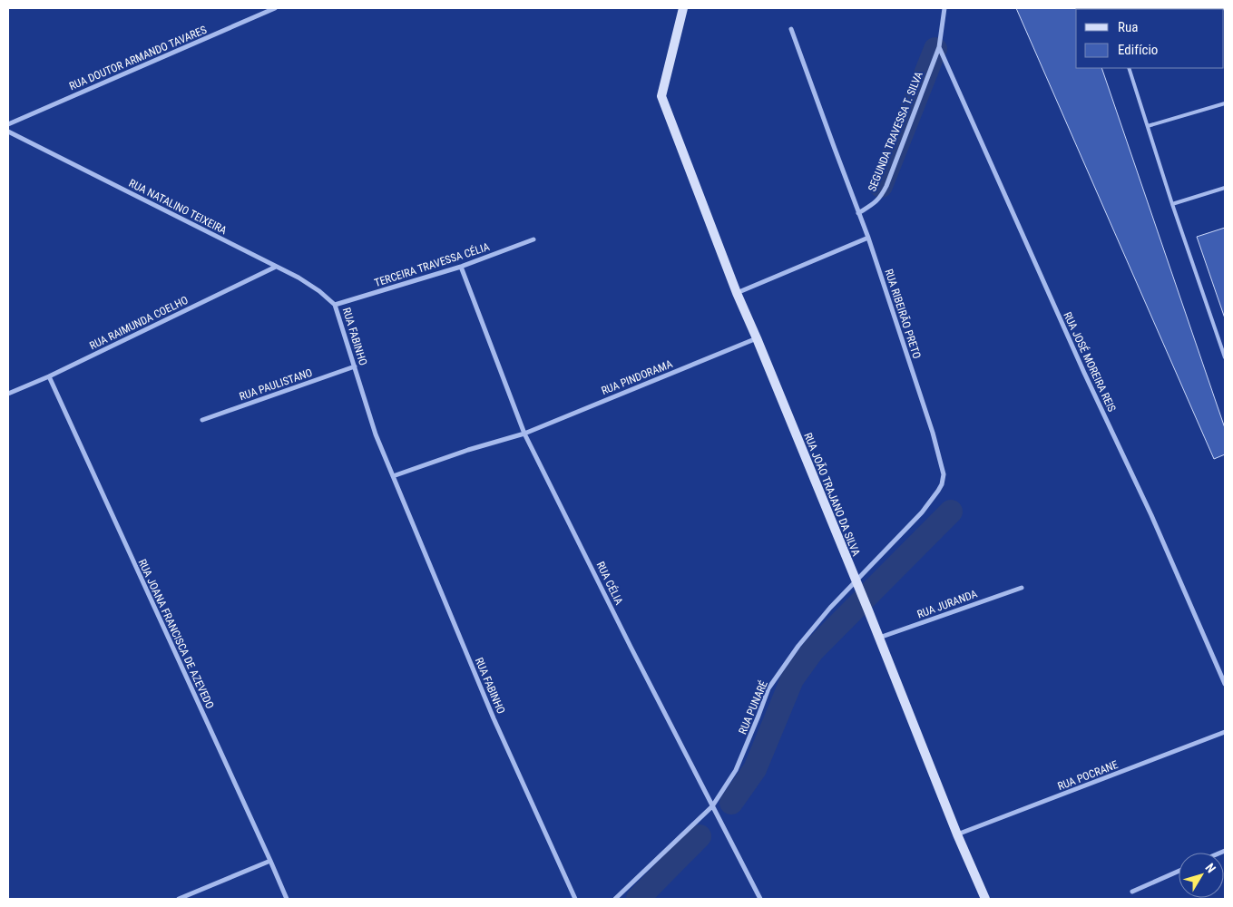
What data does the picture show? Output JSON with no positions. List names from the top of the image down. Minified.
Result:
{"streets":{"street":["RUA DOUTOR ARMANDO TAVARES","SEGUNDA TRAVESSA T. SILVA","RUA NATALINO TEIXEIRA","TERCEIRA TRAVESSA CÉLIA","RUA RIBEIRÃO PRETO","RUA RAIMUNDA COELHO","RUA FABINHO","RUA JOSÉ MOREIRA REIS","RUA PINDORAMA","RUA PAULISTANO","RUA JOÃO TRAJANO DA SILVA","RUA CÉLIA","RUA JURANDA","RUA JOANA FRANCISCA DE AZEVEDO","RUA PUNARÉ","RUA POCRANE"]},"crossings":[["SEGUNDA TRAVESSA T. SILVA","RUA RIBEIRÃO PRETO"],["SEGUNDA TRAVESSA T. SILVA","RUA JOSÉ MOREIRA REIS"],["RUA NATALINO TEIXEIRA","TERCEIRA TRAVESSA CÉLIA"],["RUA NATALINO TEIXEIRA","RUA RAIMUNDA COELHO"],["RUA NATALINO TEIXEIRA","RUA FABINHO"],["TERCEIRA TRAVESSA CÉLIA","RUA FABINHO"],["TERCEIRA TRAVESSA CÉLIA","RUA CÉLIA"],["RUA RIBEIRÃO PRETO","RUA JOÃO TRAJANO DA SILVA"],["RUA RIBEIRÃO PRETO","RUA PUNARÉ"],["RUA RAIMUNDA COELHO","RUA JOANA FRANCISCA DE AZEVEDO"],["RUA FABINHO","RUA PAULISTANO"],["RUA PINDORAMA","RUA JOÃO TRAJANO DA SILVA"],["RUA PINDORAMA","RUA CÉLIA"],["RUA JOÃO TRAJANO DA SILVA","RUA JURANDA"],["RUA JOÃO TRAJANO DA SILVA","RUA PUNARÉ"],["RUA JOÃO TRAJANO DA SILVA","RUA POCRANE"],["RUA CÉLIA","RUA PUNARÉ"]],"legend":["Rua","Edifício"],"north":"top right"}
